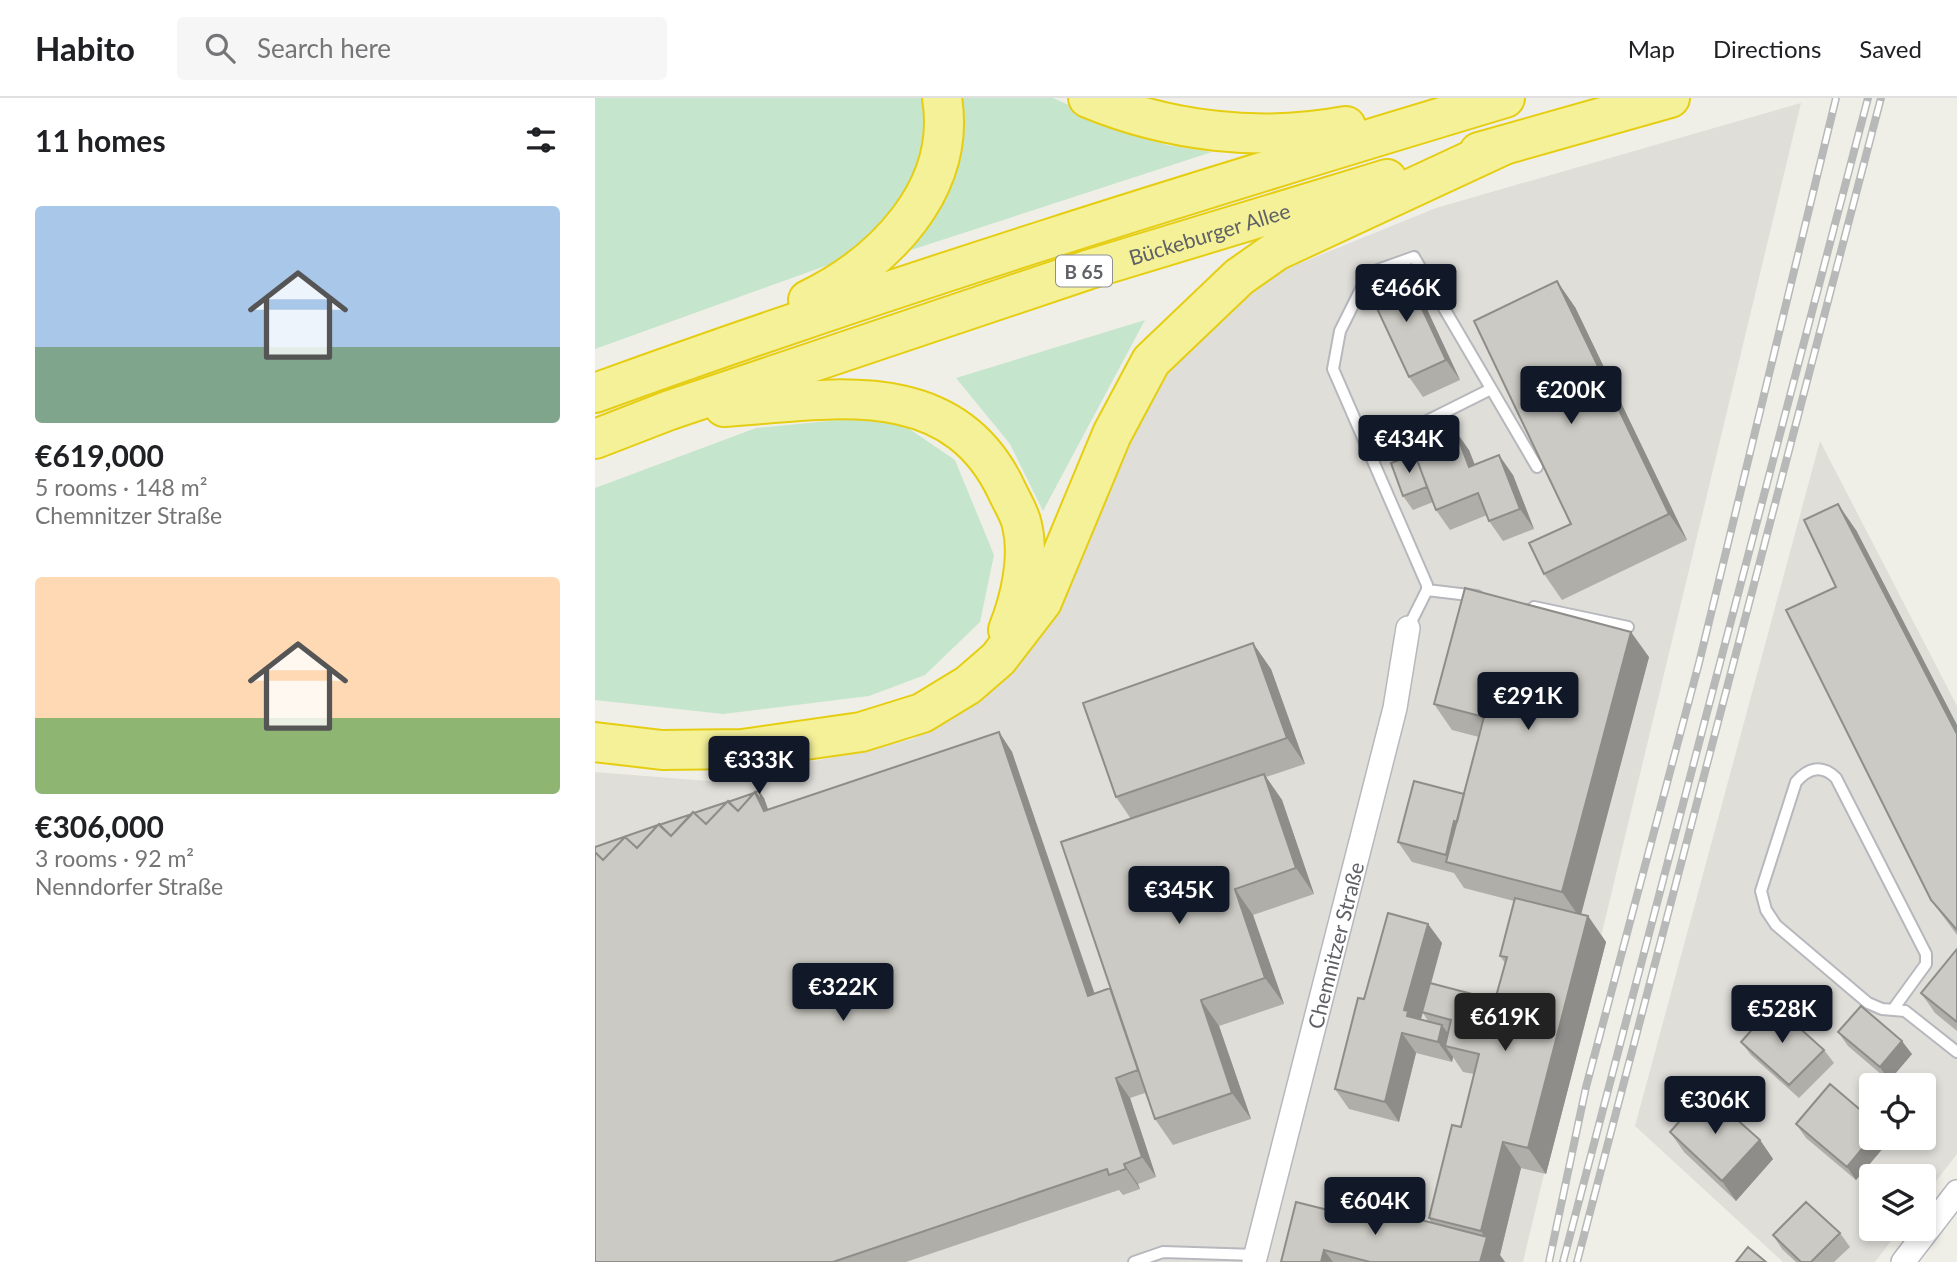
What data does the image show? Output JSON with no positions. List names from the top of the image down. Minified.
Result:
{"streets":{"highway":["Bückeburger Allee","B 65"],"street":["Chemnitzer Straße"]},"page":{"header":"Habito","search":"Search here","nav":["Map","Directions","Saved"],"heading":"11 homes","list":[{"name":"€619,000","note":"5 rooms · 148 m² · Chemnitzer Straße"},{"name":"€306,000","note":"3 rooms · 92 m² · Nenndorfer Straße"}],"price":["€466K","€200K","€434K","€291K","€333K","€345K","€322K","€528K","€619K","€306K","€604K"]}}
